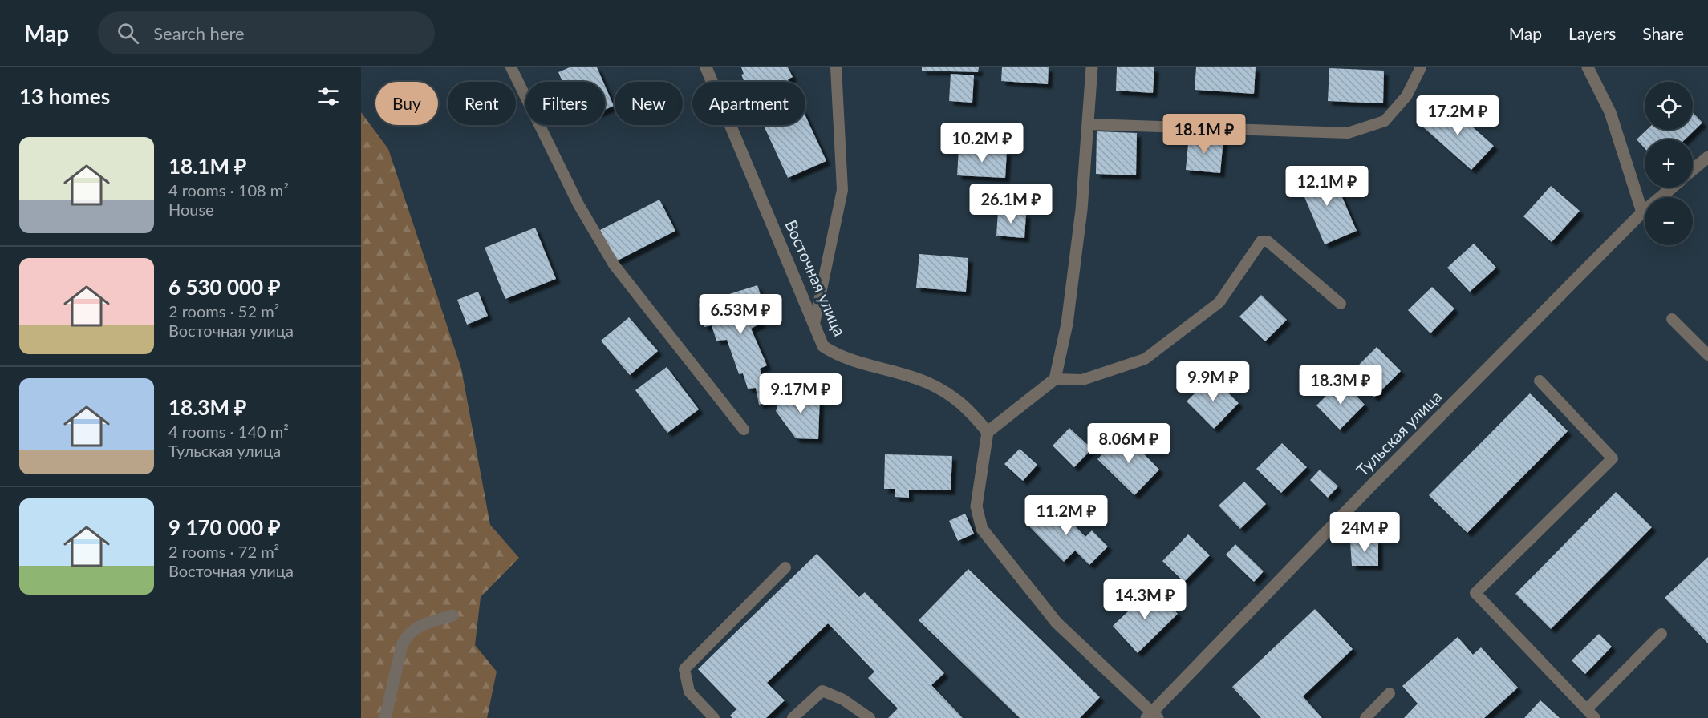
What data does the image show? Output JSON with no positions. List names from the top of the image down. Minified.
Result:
{"streets":{"street":["Восточная улица","Тульская улица"]},"page":{"header":"Map","search":"Search here","nav":["Map","Layers","Share"],"heading":"13 homes","map_buttons":["+","−"],"chip":["Buy","Rent","Filters","New","Apartment"],"price":["17.2M ₽","18.1M ₽","10.2M ₽","12.1M ₽","26.1M ₽","6.53M ₽","9.9M ₽","18.3M ₽","9.17M ₽","8.06M ₽","11.2M ₽","24M ₽","14.3M ₽"],"list":[{"name":"18.1M ₽","note":"4 rooms · 108 m² · House"},{"name":"6 530 000 ₽","note":"2 rooms · 52 m² · Восточная улица"},{"name":"18.3M ₽","note":"4 rooms · 140 m² · Тульская улица"},{"name":"9 170 000 ₽","note":"2 rooms · 72 m² · Восточная улица"}]}}
